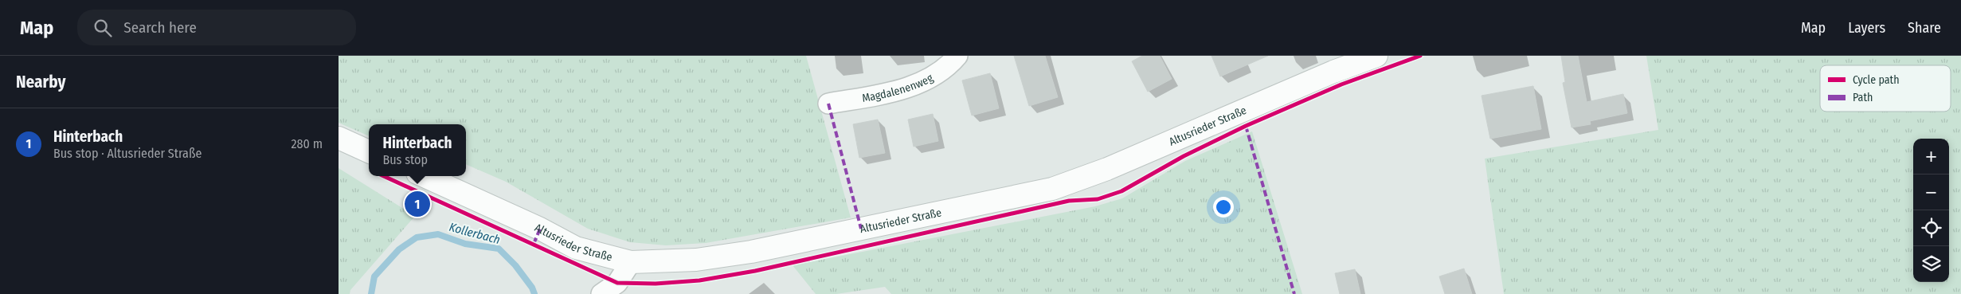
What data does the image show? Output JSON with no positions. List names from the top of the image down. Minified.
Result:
{"streets":{"main road":["Altusrieder Straße"],"street":["Magdalenenweg"]},"water":["Kollerbach"],"legend":["Cycle path","Path"],"page":{"header":"Map","search":"Search here","nav":["Map","Layers","Share"],"heading":"Nearby","list":[{"mark":"1","name":"Hinterbach","note":"Bus stop · Altusrieder Straße","value":"280 m"}],"popup":["Hinterbach","Bus stop"],"map_buttons":["+","−"],"pins":"1"}}
